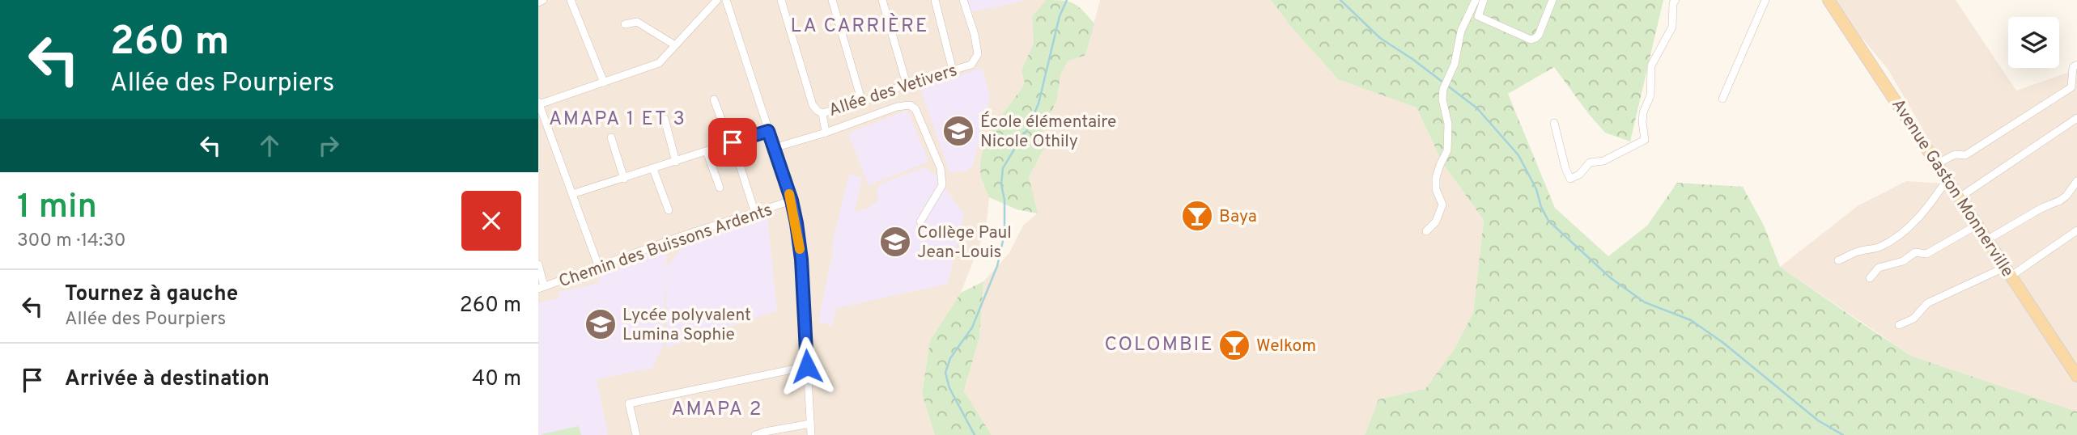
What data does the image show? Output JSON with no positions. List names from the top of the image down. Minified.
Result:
{"streets":{"main road":["Avenue Gaston Monnerville"],"street":["Allée des Vetivers","Chemin des Buissons Ardents"]},"districts":["LA CARRIÈRE","AMAPA 1 ET 3","COLOMBIE","AMAPA 2"],"places":{"school or university":["École élémentaire Nicole Othily","Collège Paul Jean-Louis","Lycée polyvalent Lumina Sophie"],"bar":["Baya","Welkom"]},"page":{"turn":["260 m","Allée des Pourpiers"],"heading":["1 min","300 m · 14:30"],"list":[{"name":"Tournez à gauche","note":"Allée des Pourpiers","value":"260 m"},{"name":"Arrivée à destination","value":"40 m"}]}}
